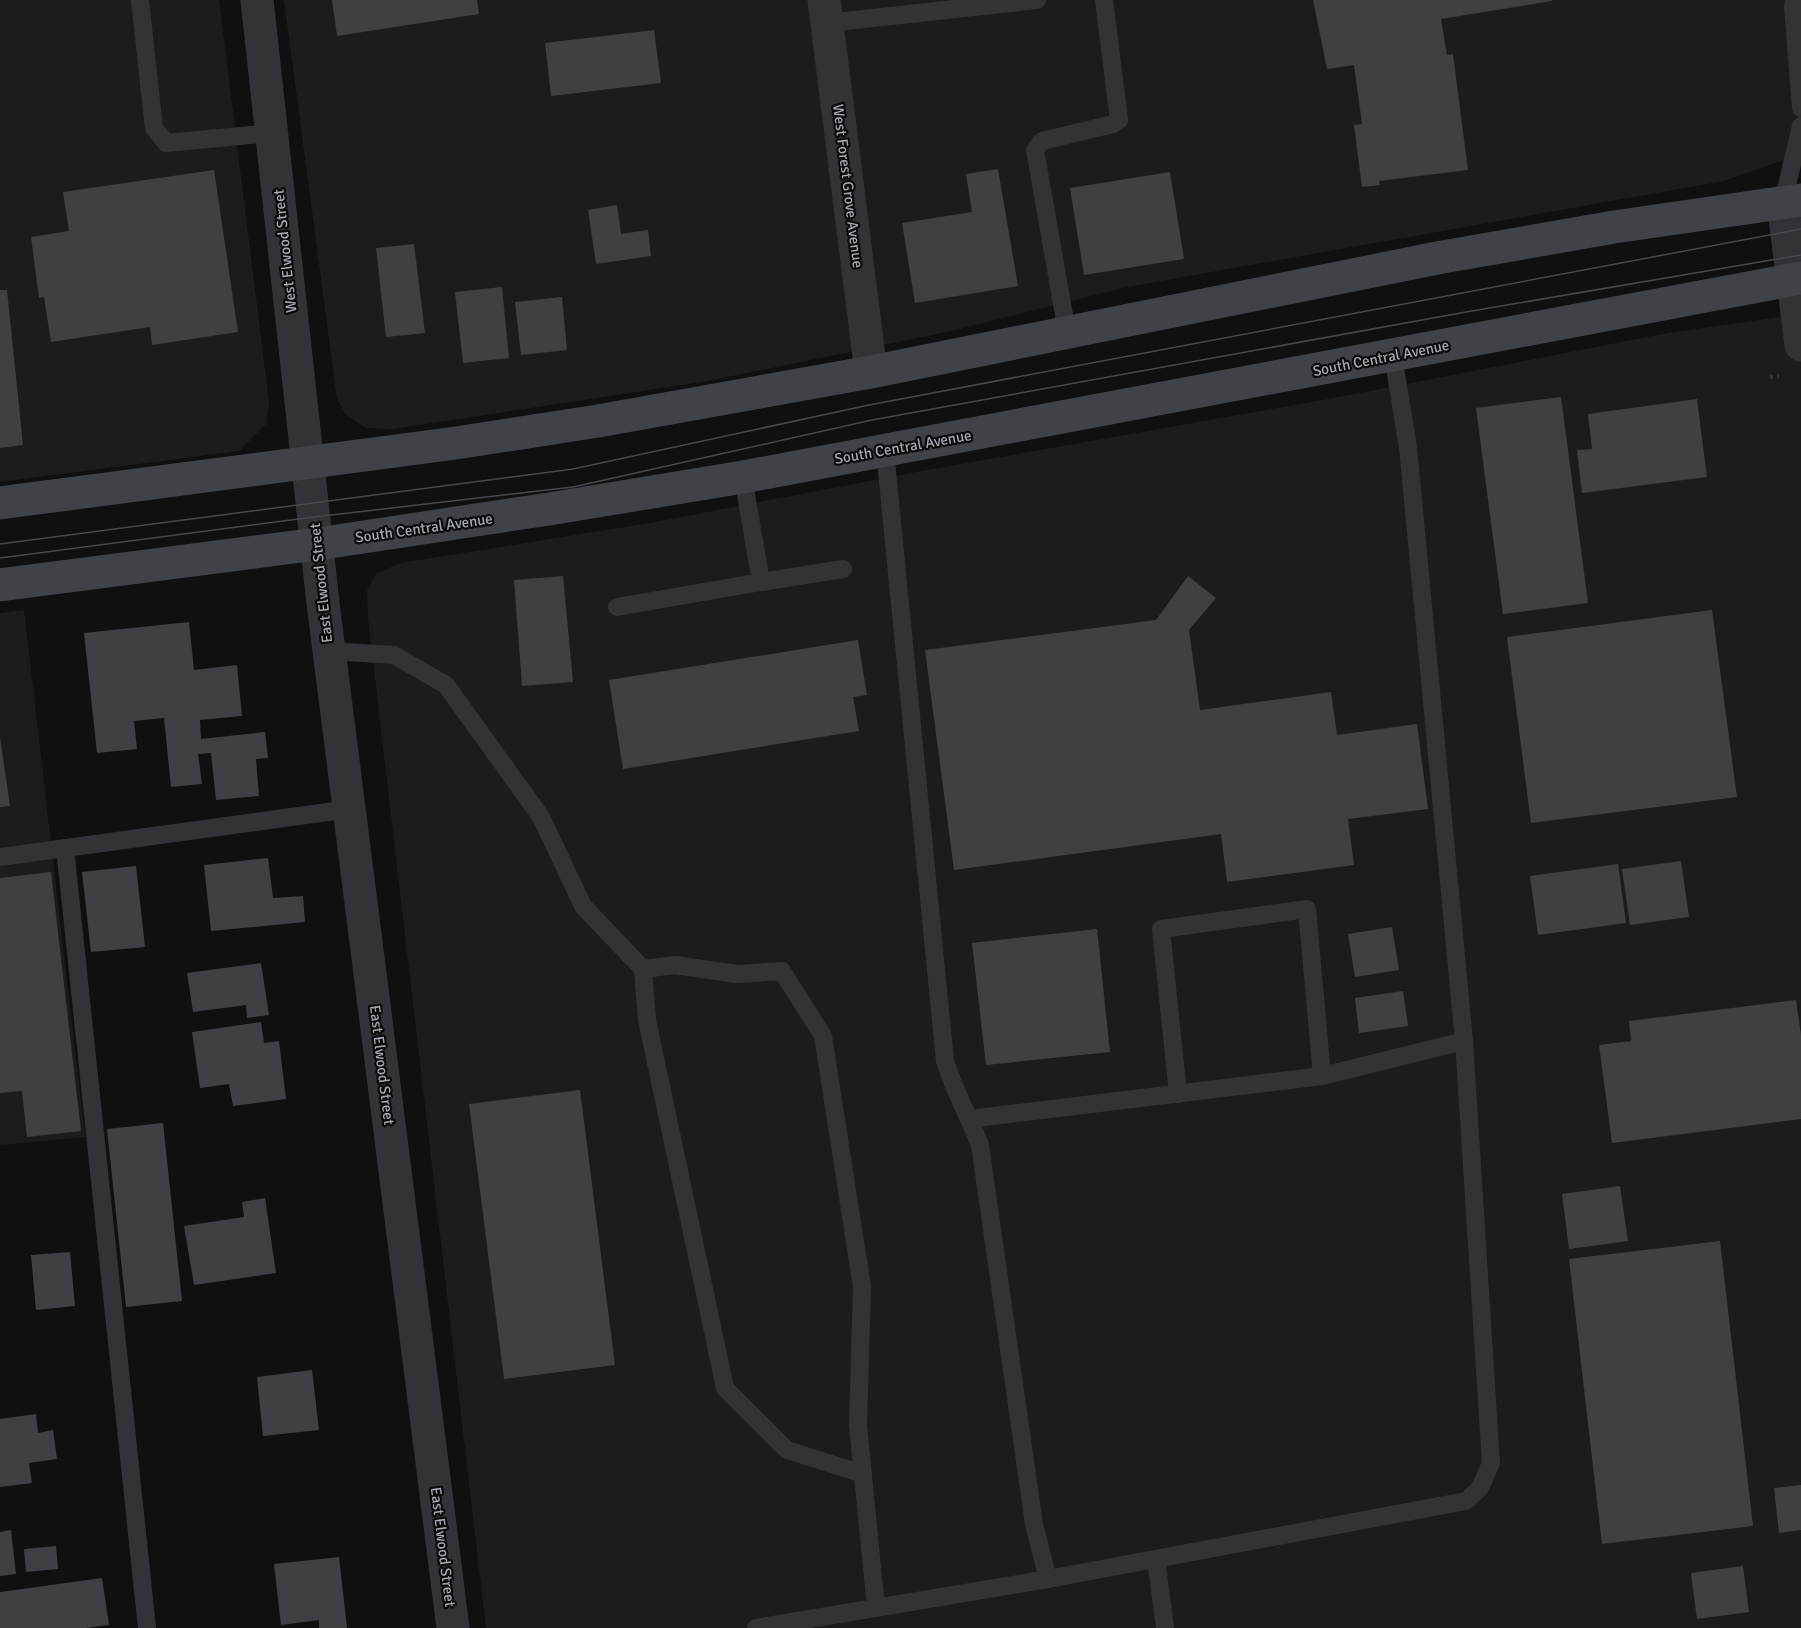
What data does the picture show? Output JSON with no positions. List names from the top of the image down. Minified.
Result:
{"streets":{"main road":["South Central Avenue"],"street":["West Forest Grove Avenue","West Elwood Street","East Elwood Street"]},"crossings":[["West Elwood Street","East Elwood Street"],["South Central Avenue","East Elwood Street"]]}
